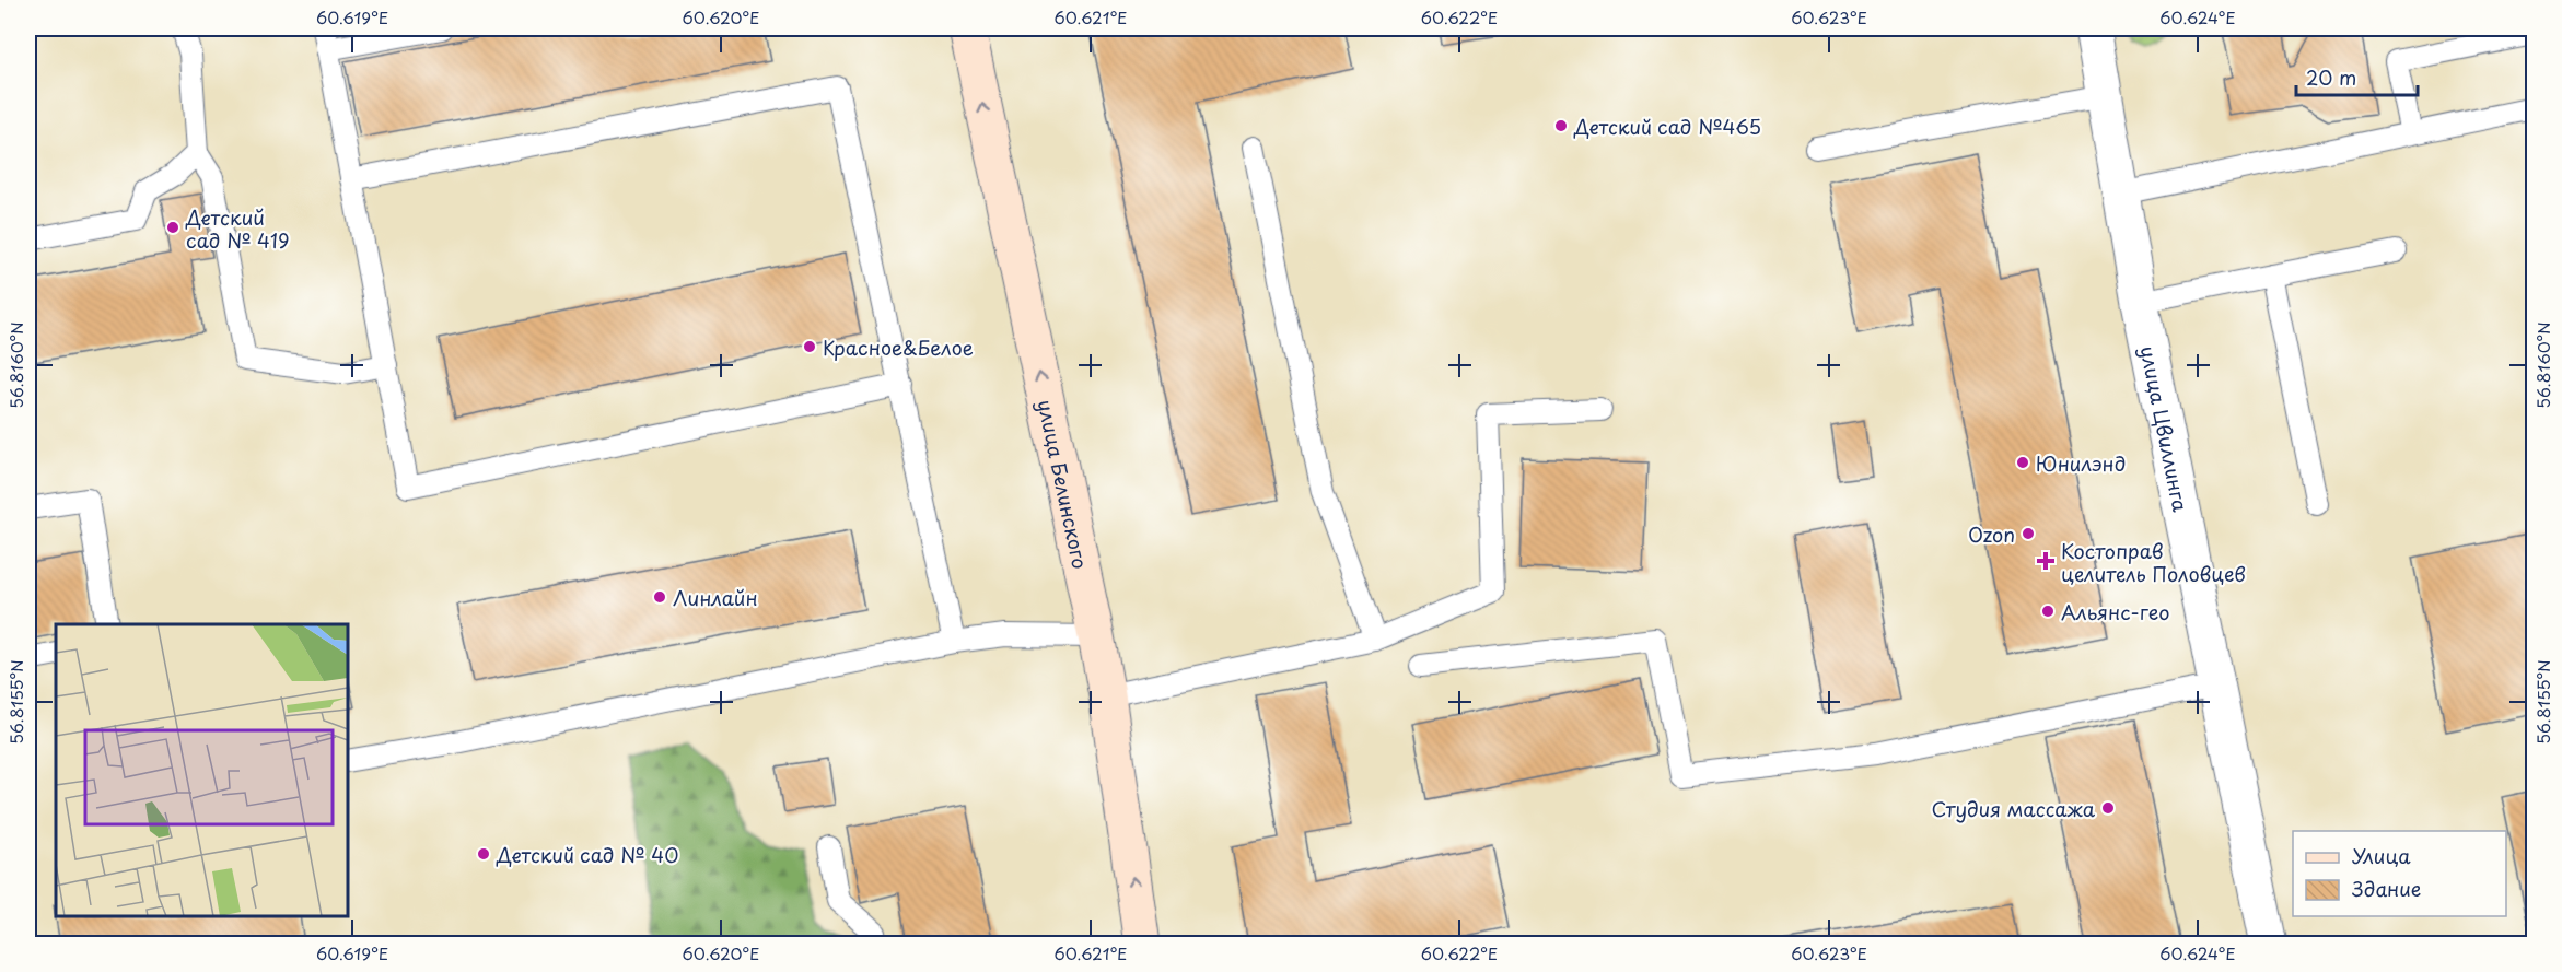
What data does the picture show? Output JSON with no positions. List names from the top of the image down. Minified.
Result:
{"streets":{"main road":["улица Белинского"],"street":["улица Цвиллинга"]},"one_way":["улица Белинского"],"places":{"other":["Детский сад №465","Детский сад № 419","Красное&Белое","Юнилэнд","Ozon","Линлайн","Альянс-гео","Студия массажа","Детский сад № 40"],"health":["Костоправ целитель Половцев"]},"legend":["Улица","Здание"],"scale_bar":"20 m","coordinates":["60.619°E","60.620°E","60.621°E","60.622°E","60.623°E","60.624°E","56.8160°N","56.8155°N"]}
